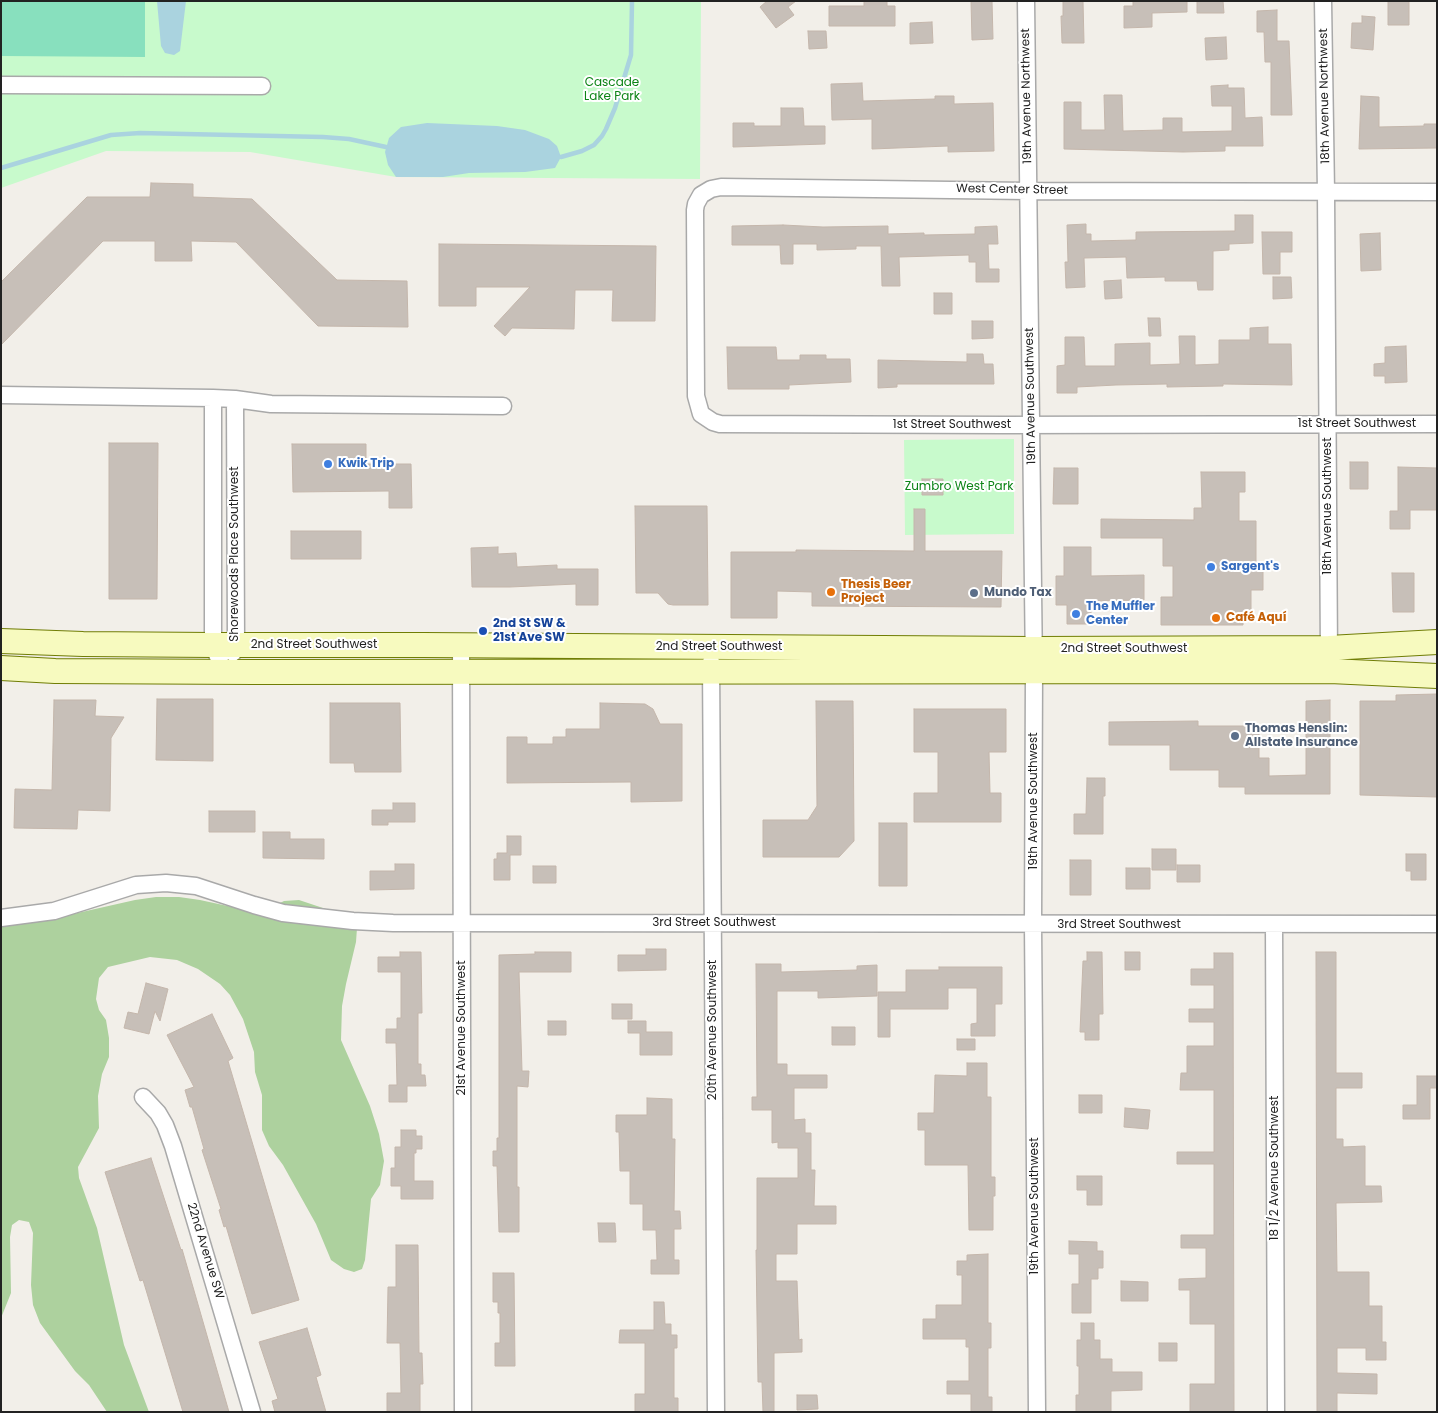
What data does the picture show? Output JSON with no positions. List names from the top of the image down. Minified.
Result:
{"streets":{"main road":["2nd Street Southwest"],"street":["19th Avenue Northwest","18th Avenue Northwest","West Center Street","19th Avenue Southwest","1st Street Southwest","18th Avenue Southwest","Shorewoods Place Southwest","3rd Street Southwest","21st Avenue Southwest","20th Avenue Southwest","18 1/2 Avenue Southwest","22nd Avenue SW"]},"crossings":[["19th Avenue Northwest","West Center Street"],["19th Avenue Northwest","19th Avenue Southwest"],["18th Avenue Northwest","West Center Street"],["18th Avenue Northwest","18th Avenue Southwest"],["West Center Street","19th Avenue Southwest"],["West Center Street","1st Street Southwest"],["West Center Street","18th Avenue Southwest"],["19th Avenue Southwest","1st Street Southwest"],["19th Avenue Southwest","2nd Street Southwest"],["19th Avenue Southwest","3rd Street Southwest"],["1st Street Southwest","18th Avenue Southwest"],["18th Avenue Southwest","2nd Street Southwest"],["Shorewoods Place Southwest","2nd Street Southwest"],["2nd Street Southwest","21st Avenue Southwest"],["2nd Street Southwest","20th Avenue Southwest"],["3rd Street Southwest","21st Avenue Southwest"],["3rd Street Southwest","20th Avenue Southwest"],["3rd Street Southwest","18 1/2 Avenue Southwest"]],"parks":["Cascade Lake Park","Zumbro West Park"],"places":["Kwik Trip","Sargent's","Thesis Beer Project","Mundo Tax","The Muffler Center","Café Aquí","2nd St SW & 21st Ave SW","Thomas Henslin: Allstate Insurance"]}
